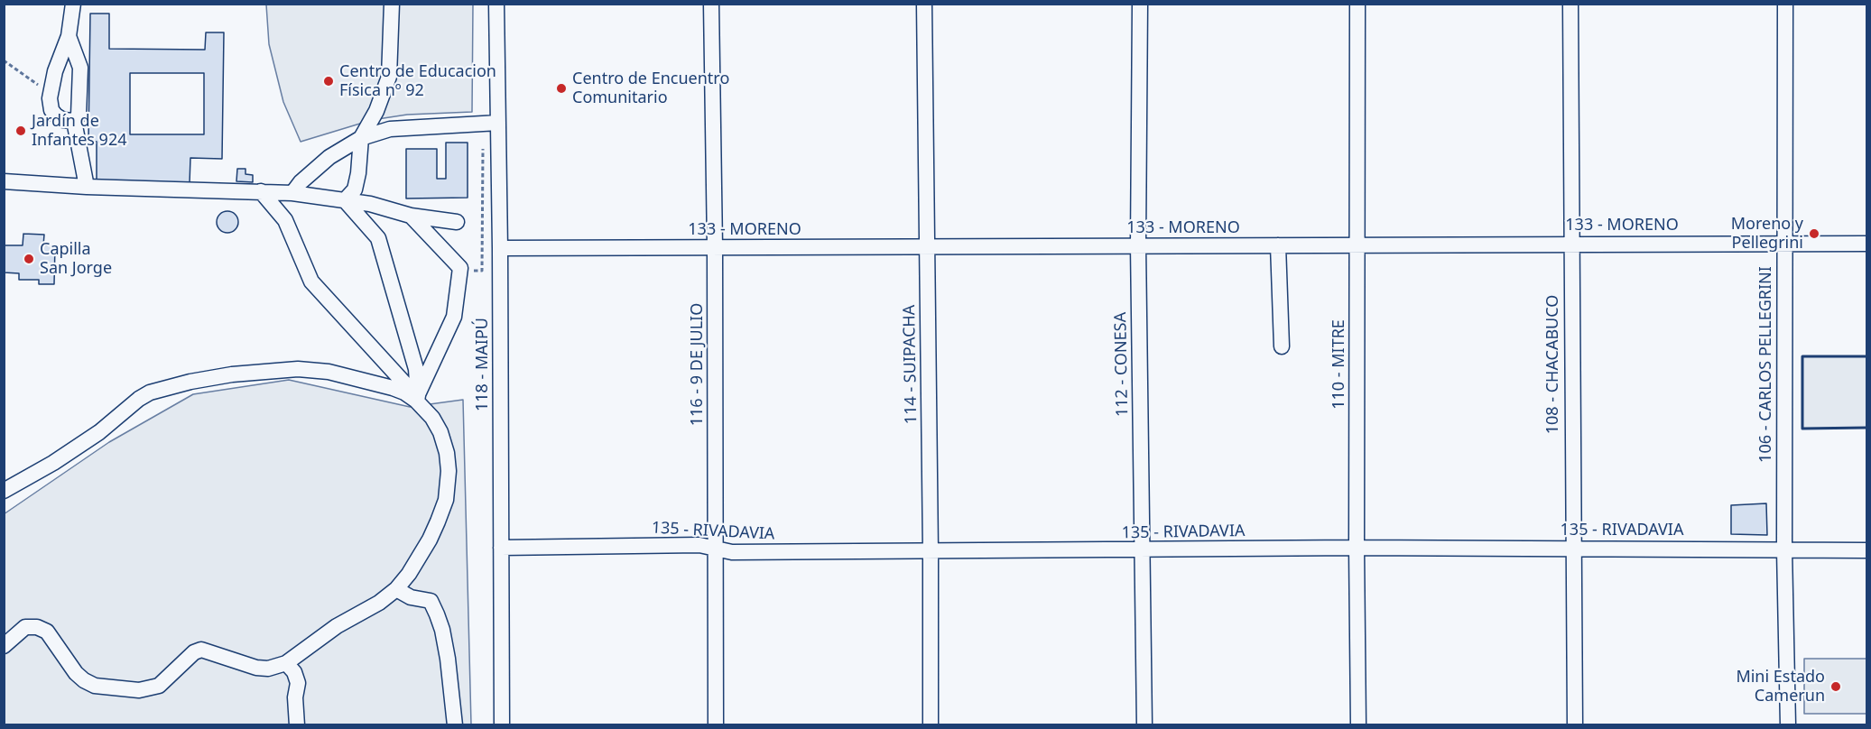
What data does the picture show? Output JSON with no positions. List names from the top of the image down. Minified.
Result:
{"streets":{"street":["133 - MORENO","118 - MAIPÚ","116 - 9 DE JULIO","114 - SUIPACHA","112 - CONESA","110 - MITRE","108 - CHACABUCO","106 - CARLOS PELLEGRINI","135 - RIVADAVIA"]},"crossings":[["133 - MORENO","118 - MAIPÚ"],["133 - MORENO","116 - 9 DE JULIO"],["133 - MORENO","114 - SUIPACHA"],["133 - MORENO","112 - CONESA"],["133 - MORENO","110 - MITRE"],["133 - MORENO","108 - CHACABUCO"],["133 - MORENO","106 - CARLOS PELLEGRINI"],["118 - MAIPÚ","135 - RIVADAVIA"],["116 - 9 DE JULIO","135 - RIVADAVIA"],["114 - SUIPACHA","135 - RIVADAVIA"],["112 - CONESA","135 - RIVADAVIA"],["110 - MITRE","135 - RIVADAVIA"],["108 - CHACABUCO","135 - RIVADAVIA"],["106 - CARLOS PELLEGRINI","135 - RIVADAVIA"]],"places":["Centro de Educacion Física nº 92","Centro de Encuentro Comunitario","Jardín de Infantes 924","Moreno y Pellegrini","Capilla San Jorge","Mini Estado Camerun"]}
